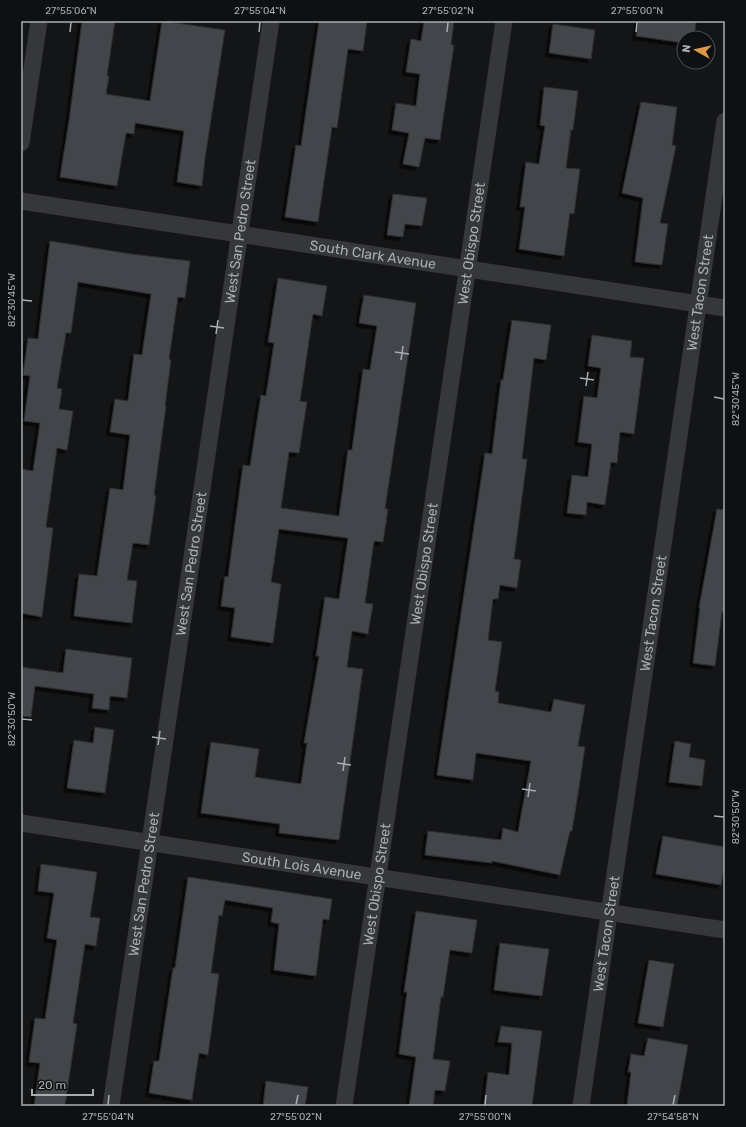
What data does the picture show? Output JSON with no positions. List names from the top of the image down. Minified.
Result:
{"streets":{"street":["West San Pedro Street","West Obispo Street","South Clark Avenue","West Tacon Street","South Lois Avenue"]},"crossings":[["West San Pedro Street","South Clark Avenue"],["West San Pedro Street","South Lois Avenue"],["West Obispo Street","South Clark Avenue"],["West Obispo Street","South Lois Avenue"],["South Clark Avenue","West Tacon Street"],["West Tacon Street","South Lois Avenue"]],"scale_bar":"20 m","north":"left","coordinates":["27°55'06\"N","27°55'04\"N","27°55'02\"N","27°55'00\"N","82°30'45\"W","82°30'50\"W","27°54'58\"N"]}
